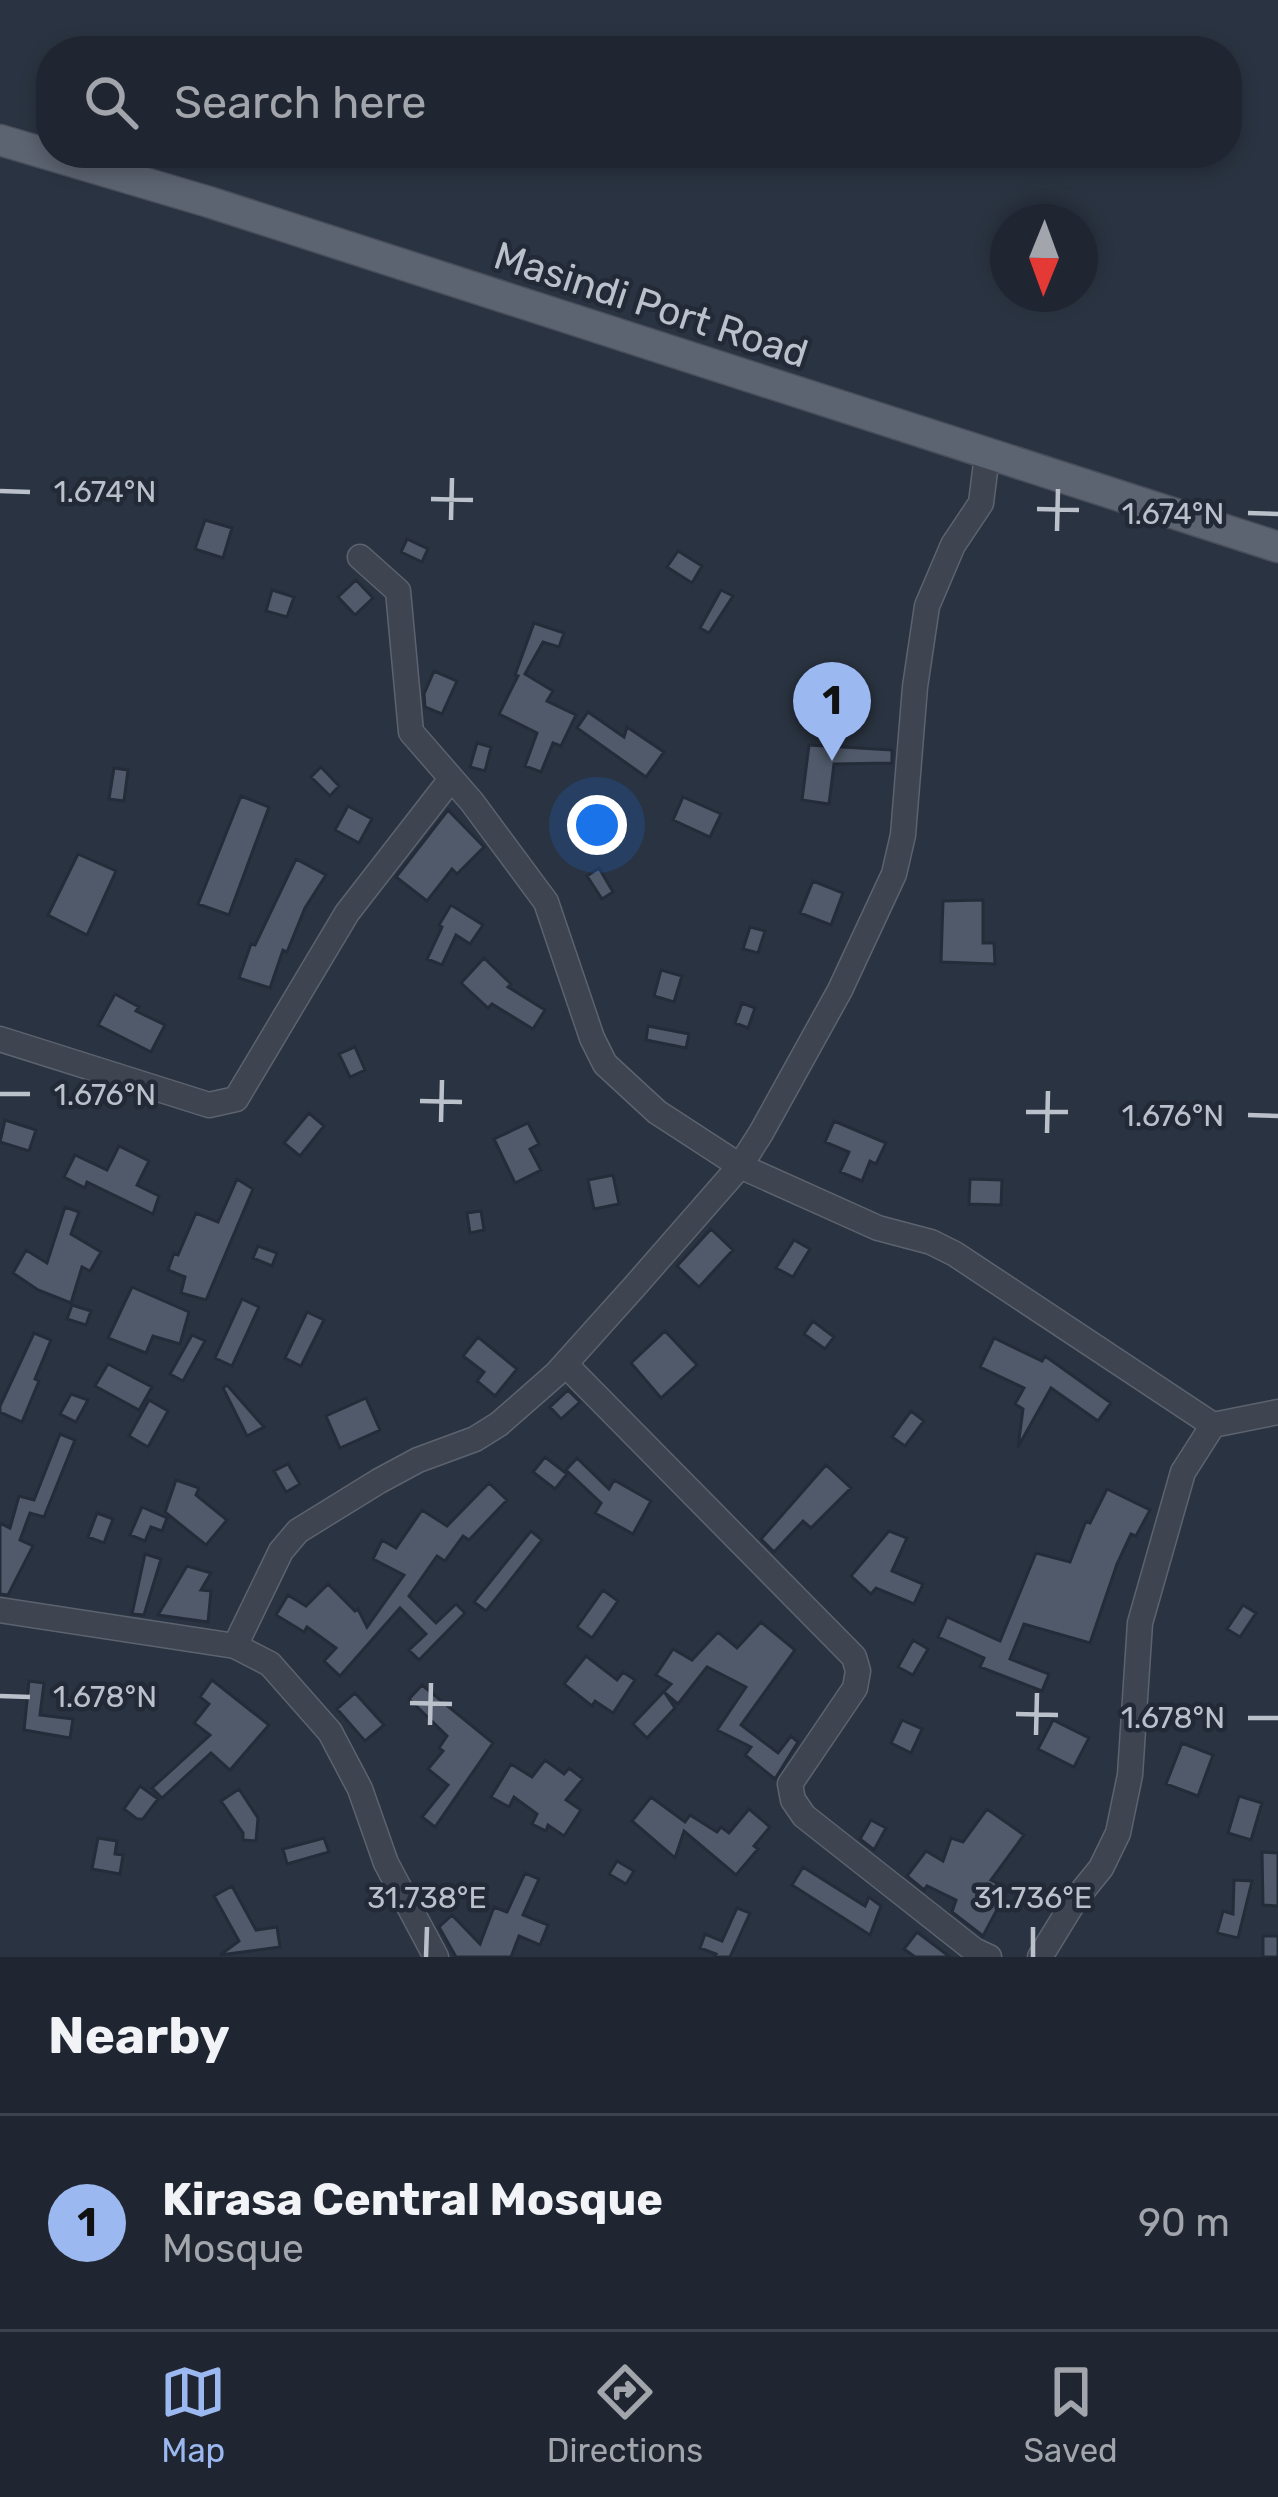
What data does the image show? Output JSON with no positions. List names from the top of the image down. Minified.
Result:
{"streets":{"main road":["Masindi Port Road"]},"north":"bottom","page":{"search":"Search here","pins":"1","heading":"Nearby","list":[{"mark":"1","name":"Kirasa Central Mosque","note":"Mosque","value":"90 m"}],"nav":["Map","Directions","Saved"]},"coordinates":["1.674°N","1.676°N","1.678°N","31.738°E","31.736°E"]}
